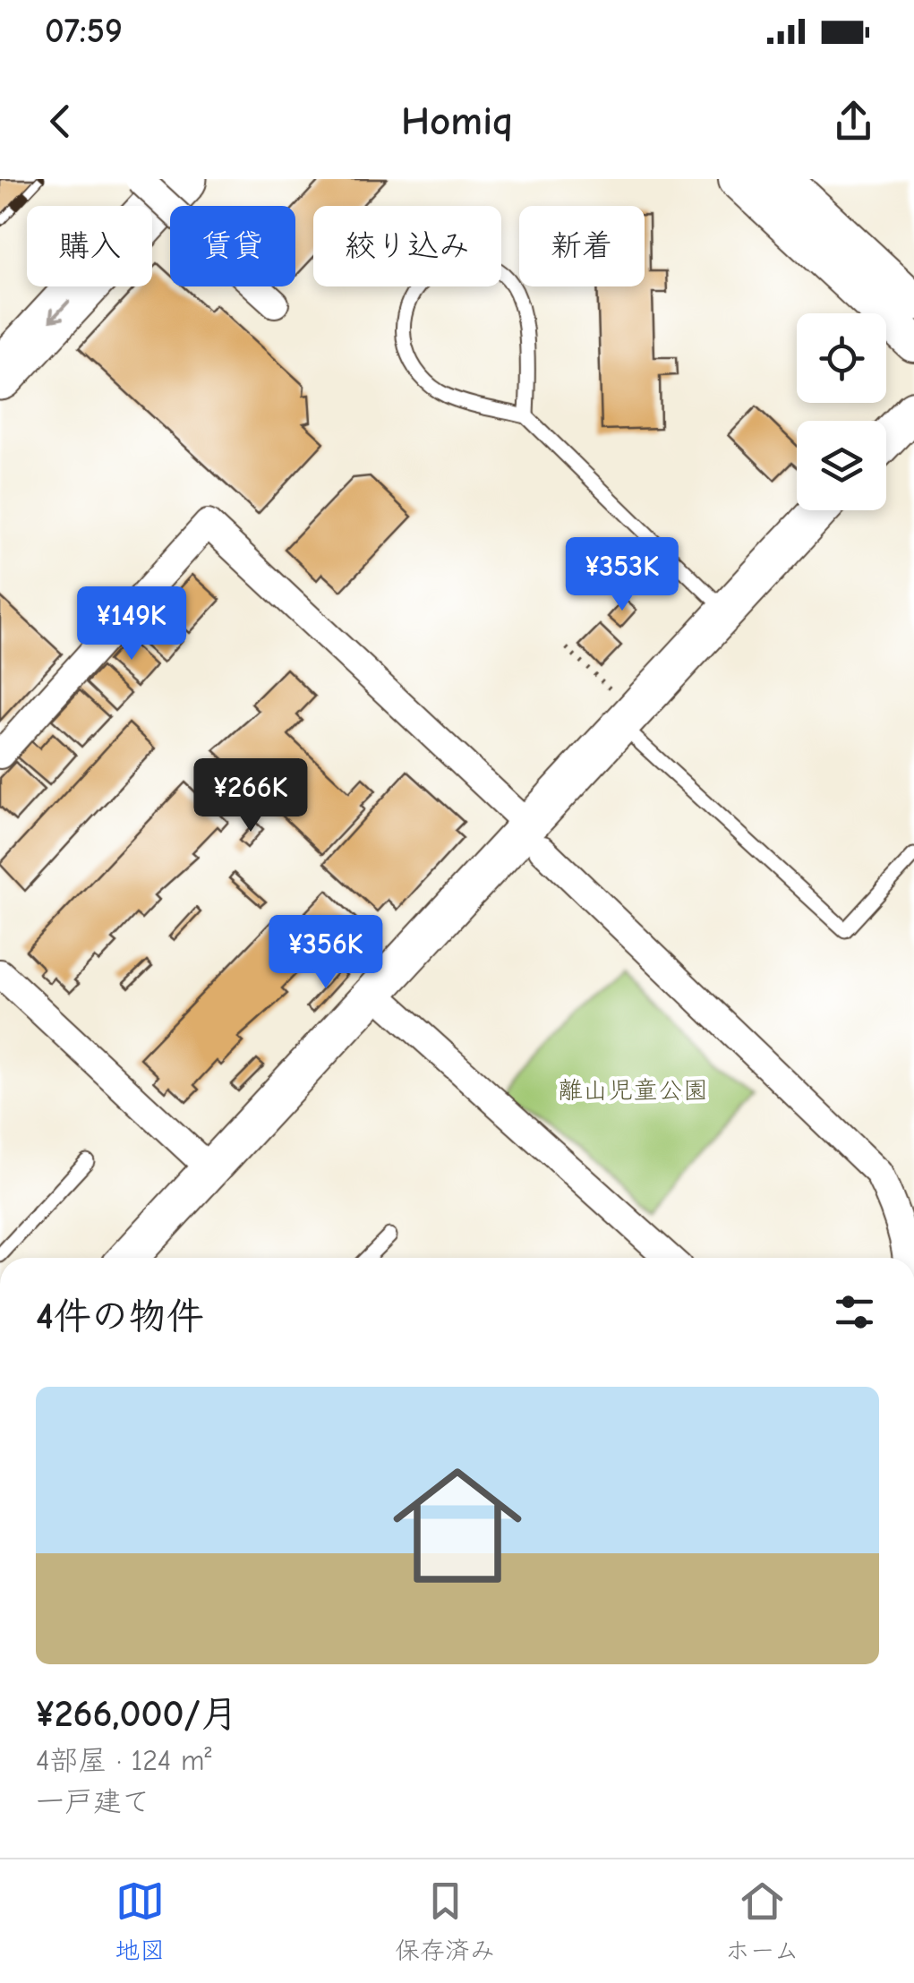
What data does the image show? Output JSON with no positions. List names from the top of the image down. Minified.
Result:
{"parks":["離山児童公園"],"page":{"status":"07:59","header":"Homiq","chip":["購入","賃貸","絞り込み","新着"],"price":["¥353K","¥149K","¥266K","¥356K"],"heading":"4件の物件","list":[{"name":"¥266,000/月","note":"4部屋 · 124 m² · 一戸建て"}],"tabs":["地図","保存済み","ホーム"]}}
